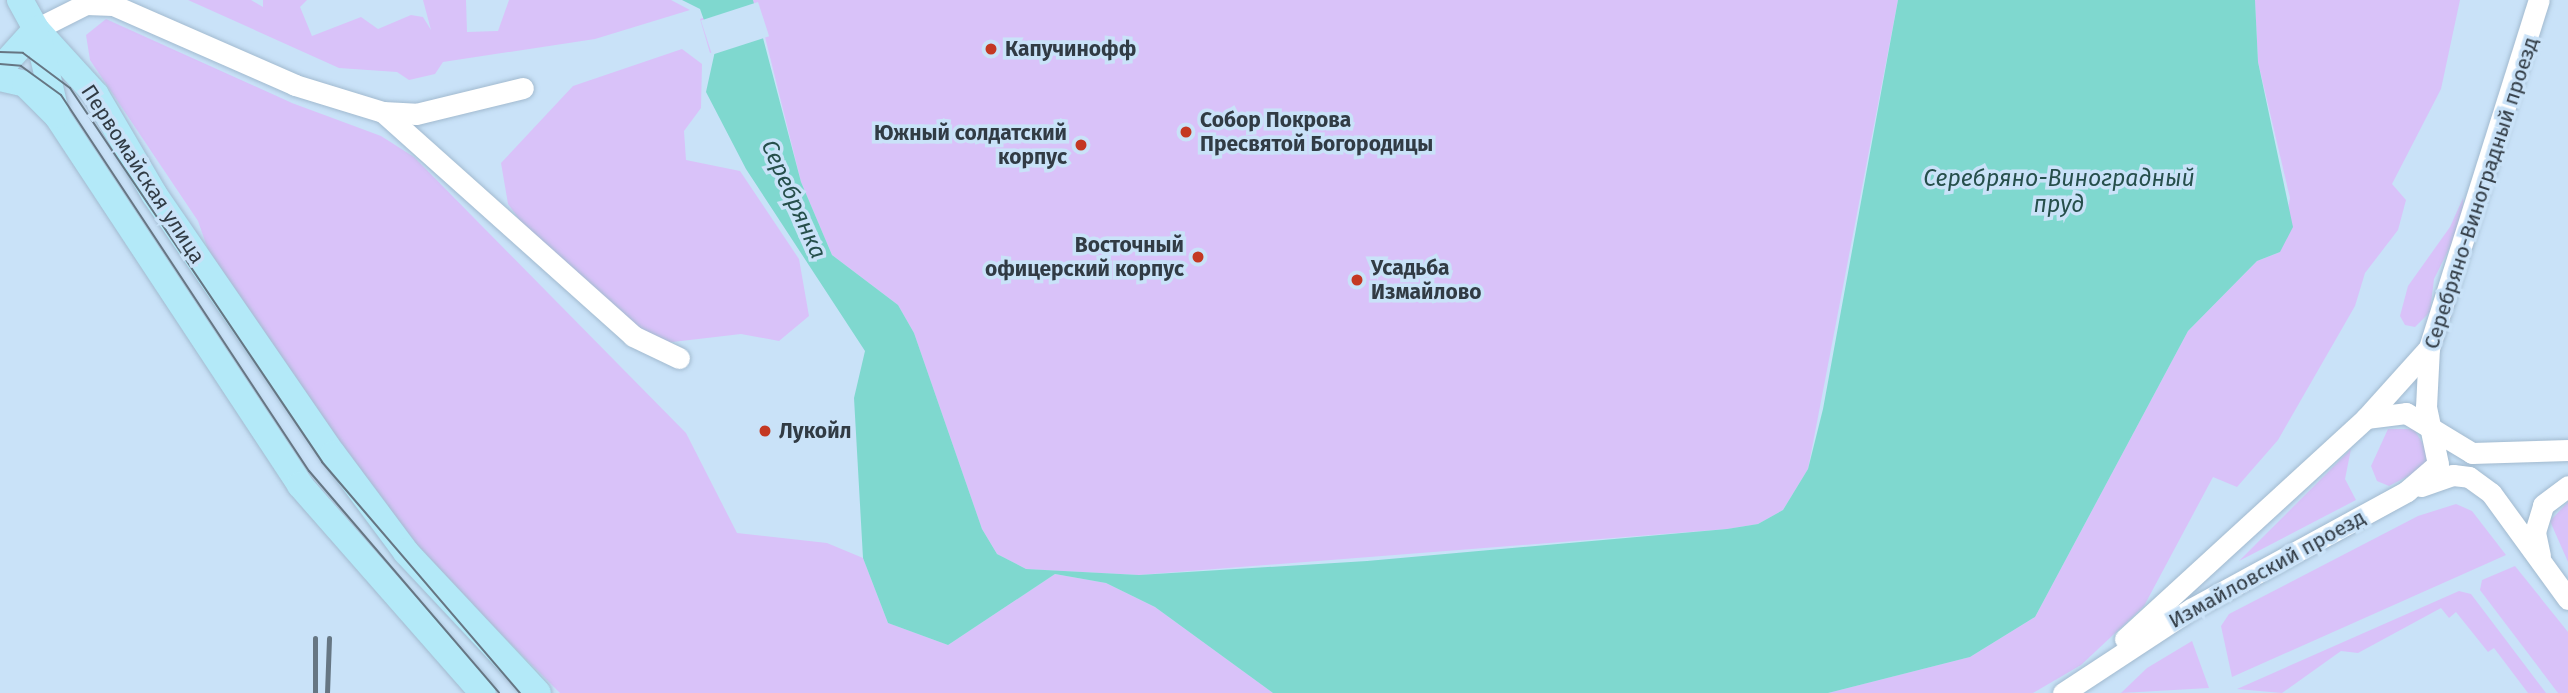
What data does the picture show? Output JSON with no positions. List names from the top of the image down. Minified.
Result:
{"streets":{"main road":["Первомайская улица"],"street":["Серебряно-Виноградный проезд","Измайловский проезд"]},"crossings":[["Серебряно-Виноградный проезд","Измайловский проезд"]],"water":["Серебряно-Виноградный пруд","Серебрянка"],"places":["Капучинофф","Собор Покрова Пресвятой Богородицы","Южный солдатский корпус","Восточный офицерский корпус","Усадьба Измайлово","Лукойл"]}
